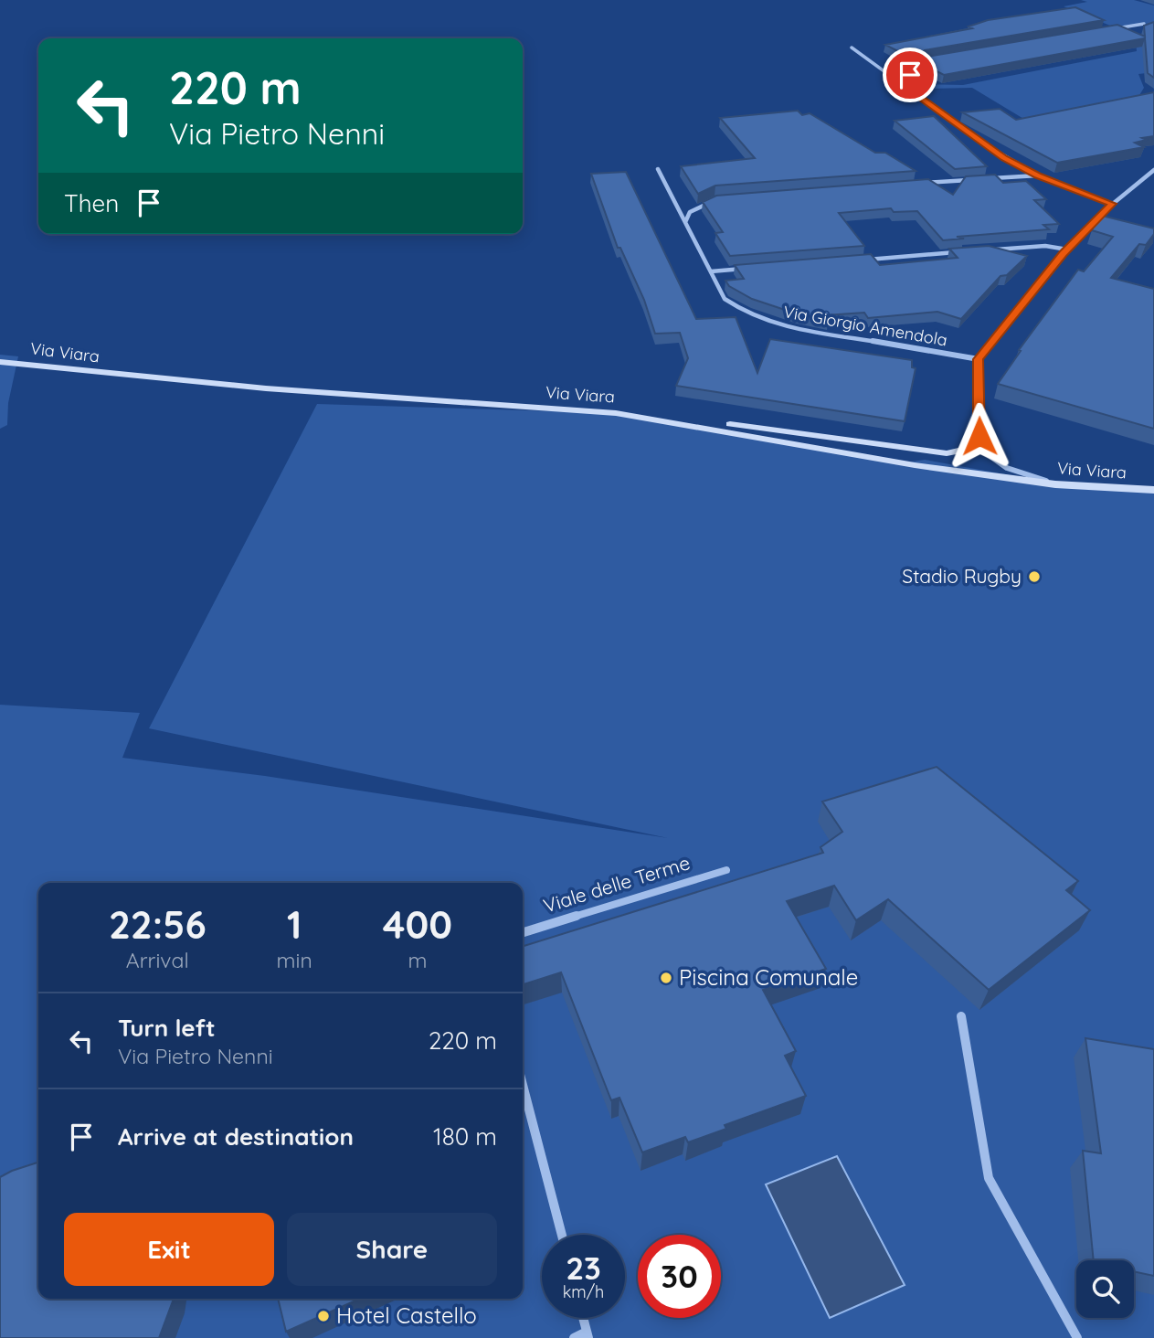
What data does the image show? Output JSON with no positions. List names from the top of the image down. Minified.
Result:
{"streets":{"main road":["Via Viara"],"street":["Via Giorgio Amendola","Viale delle Terme"]},"places":["Stadio Rugby","Piscina Comunale","Hotel Castello"],"page":{"turn":["220 m","Via Pietro Nenni"],"then":"Then","eta":["22:56","Arrival","1","min","400","m"],"list":[{"name":"Turn left","note":"Via Pietro Nenni","value":"220 m"},{"name":"Arrive at destination","value":"180 m"}],"buttons":["Exit","Share"],"speed":"23 km/h","limit":"30"}}
